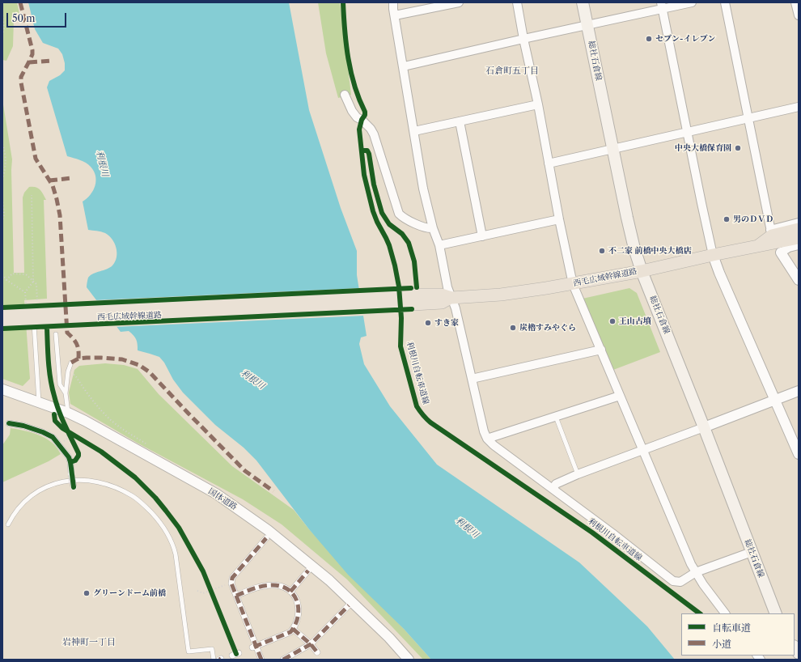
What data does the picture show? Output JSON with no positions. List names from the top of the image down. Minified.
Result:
{"streets":{"main road":["総社石倉線","西毛広域幹線道路"],"street":["国体道路"],"cycle path":["利根川自転車道線"]},"crossings":[["総社石倉線","西毛広域幹線道路"]],"districts":["石倉町五丁目","岩神町一丁目"],"water":["利根川"],"places":["セブン-イレブン","中央大橋保育園","男のＤＶＤ","不二家 前橋中央大橋店","王山古墳","すき家","炭櫓すみやぐら","グリーンドーム前橋"],"legend":["自転車道","小道"],"scale_bar":"50 m"}
